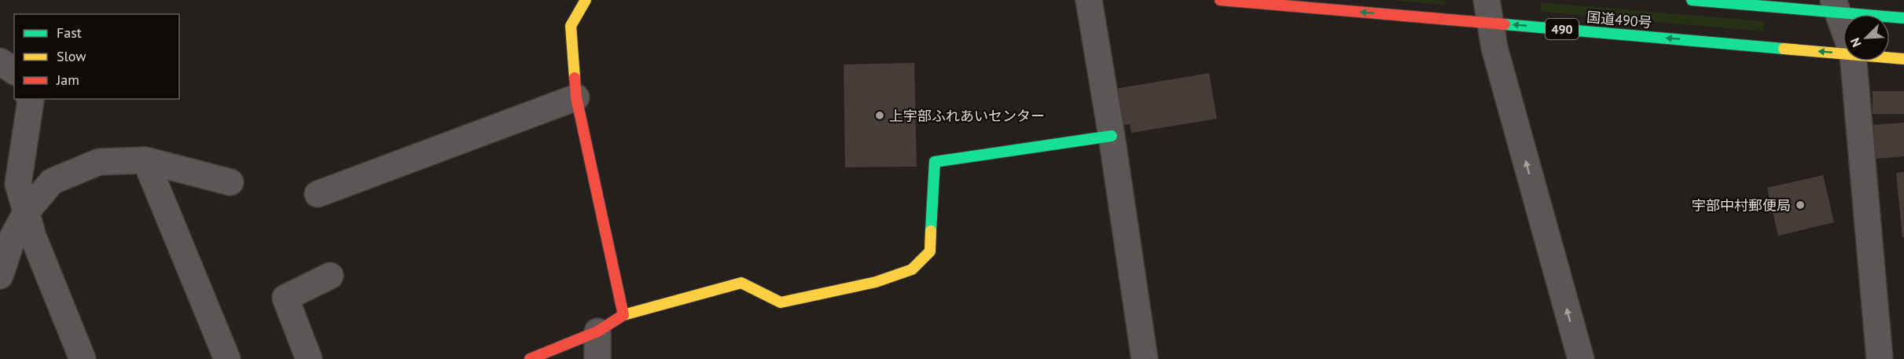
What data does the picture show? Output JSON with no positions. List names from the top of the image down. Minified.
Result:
{"streets":{"main road":["国道490号","490"]},"one_way":["国道490号"],"places":["上宇部ふれあいセンター","宇部中村郵便局"],"legend":["Fast","Slow","Jam"],"north":"bottom left"}
